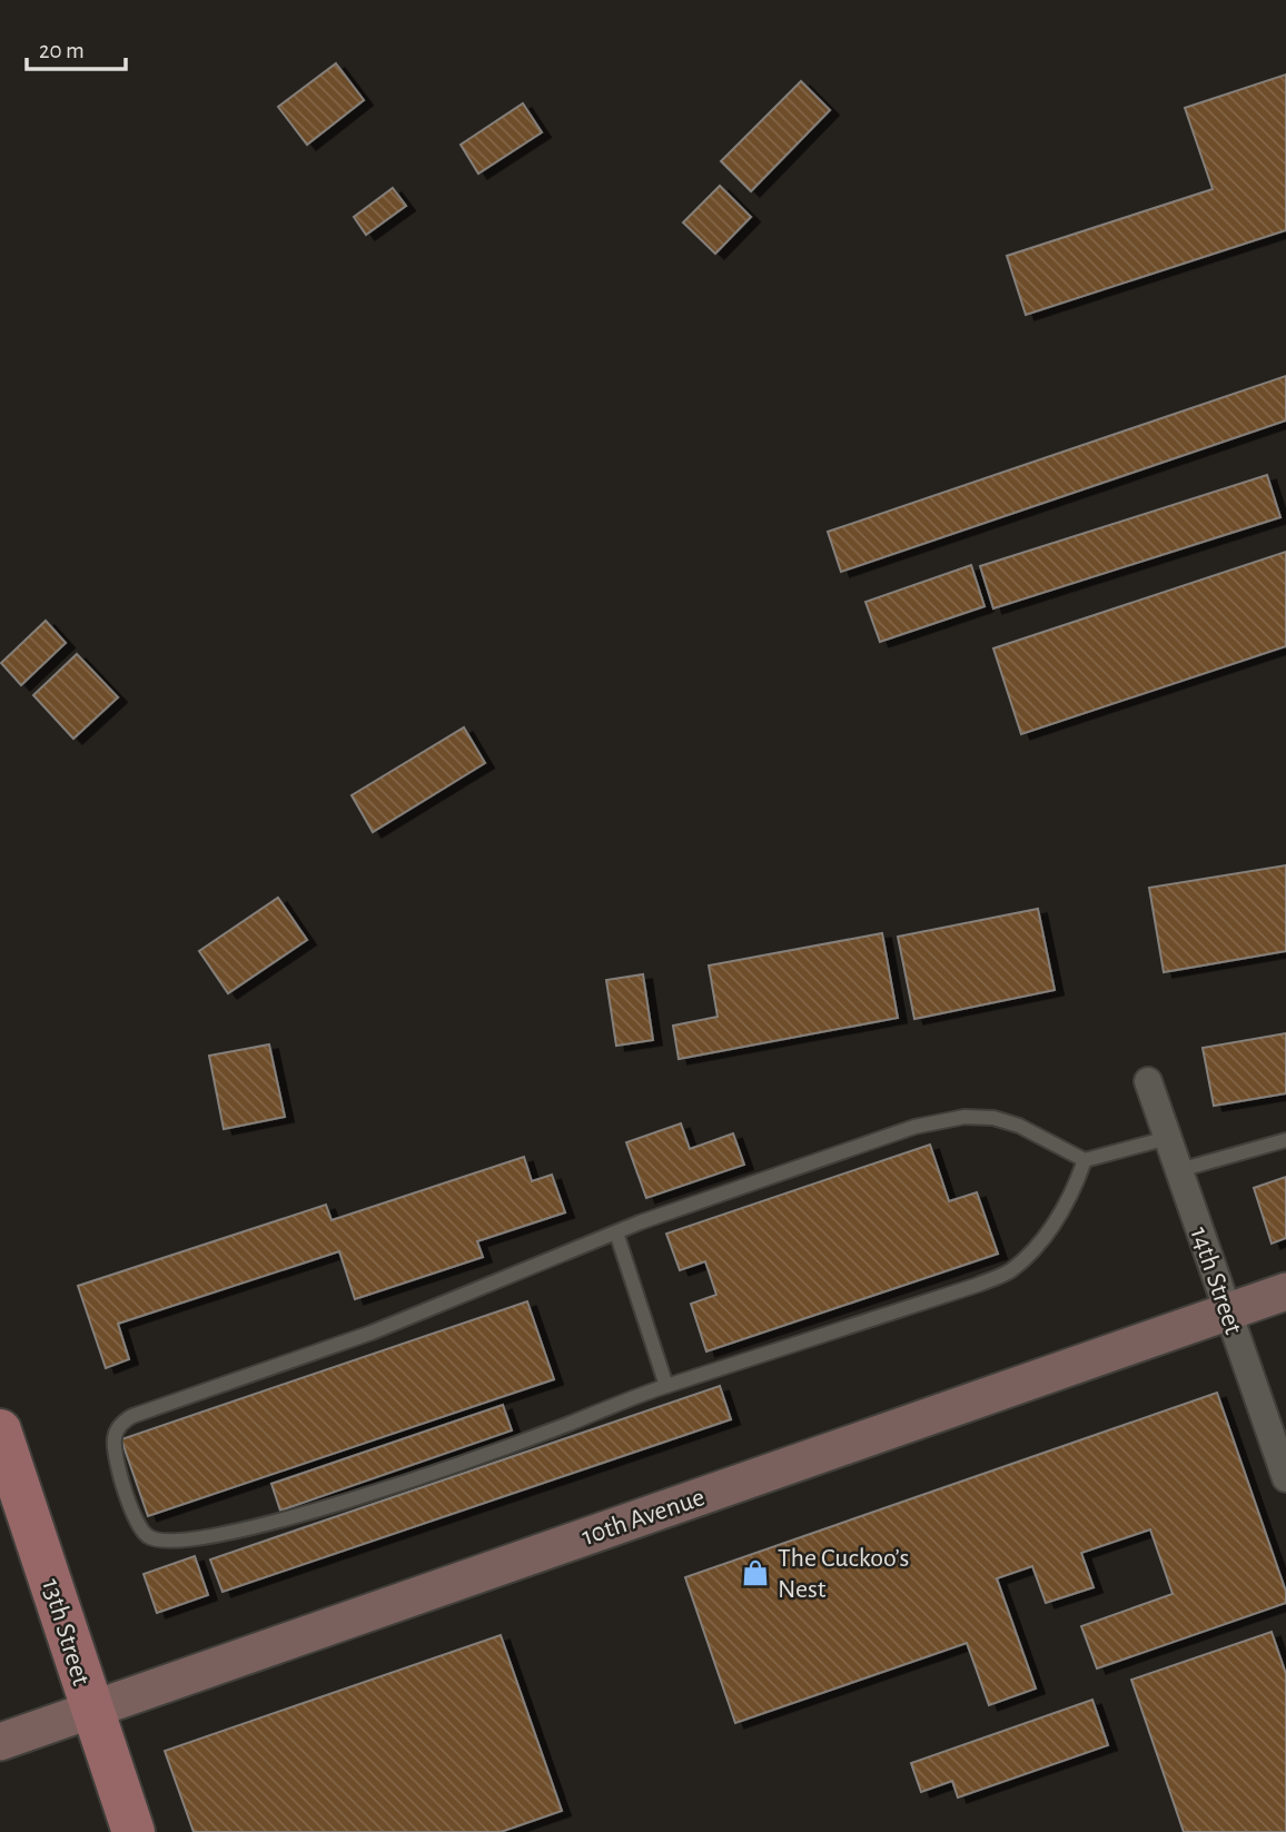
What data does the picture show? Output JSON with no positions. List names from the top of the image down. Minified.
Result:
{"streets":{"main road":["10th Avenue","13th Street"],"street":["14th Street"]},"crossings":[["14th Street","10th Avenue"],["10th Avenue","13th Street"]],"places":{"shop":["The Cuckoo’s Nest"]},"scale_bar":"20 m"}
